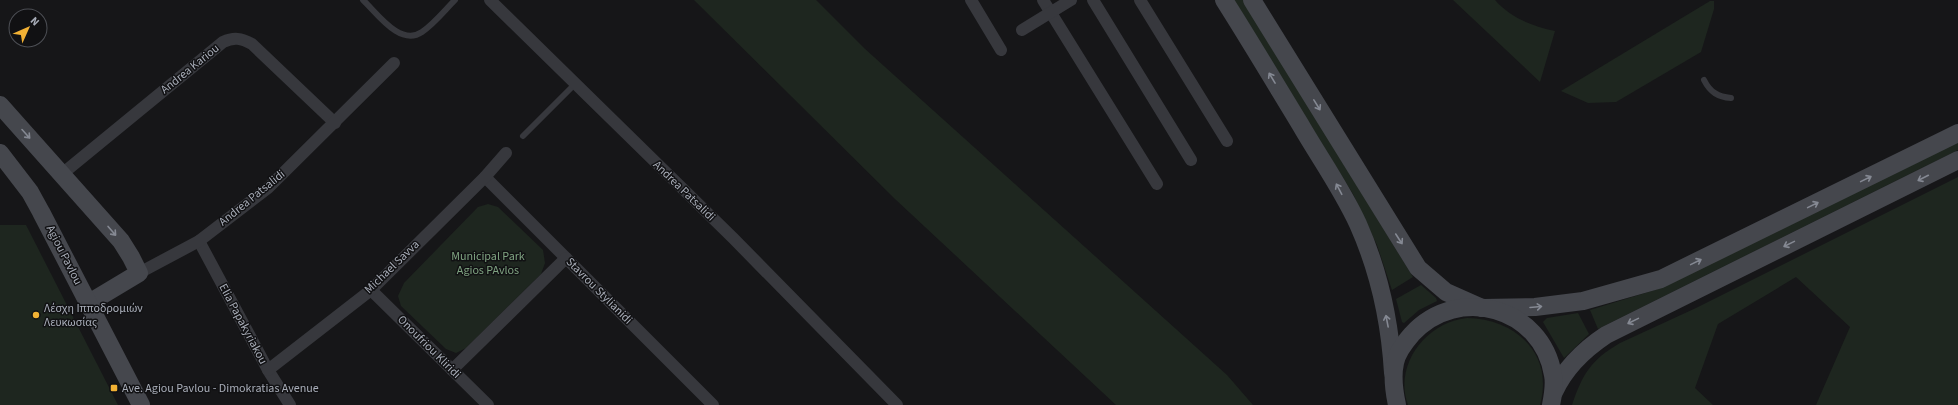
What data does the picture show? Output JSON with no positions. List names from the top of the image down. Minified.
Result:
{"streets":{"street":["Andrea Kariou","Andrea Patsalidi","Agiou Pavlou","Michael Savva","Stavrou Stylianidi","Elia Papakyriakou","Onoufriou Kliridi"]},"crossings":[["Andrea Kariou","Andrea Patsalidi"],["Andrea Patsalidi","Agiou Pavlou"],["Andrea Patsalidi","Elia Papakyriakou"],["Michael Savva","Stavrou Stylianidi"],["Michael Savva","Elia Papakyriakou"],["Michael Savva","Onoufriou Kliridi"]],"parks":["Municipal Park Agios PAvlos"],"places":{"other":["Λέσχη Ιπποδρομιών Λευκωσίας"],"transit":["Ave. Agiou Pavlou - Dimokratias Avenue"]},"north":"top right"}
